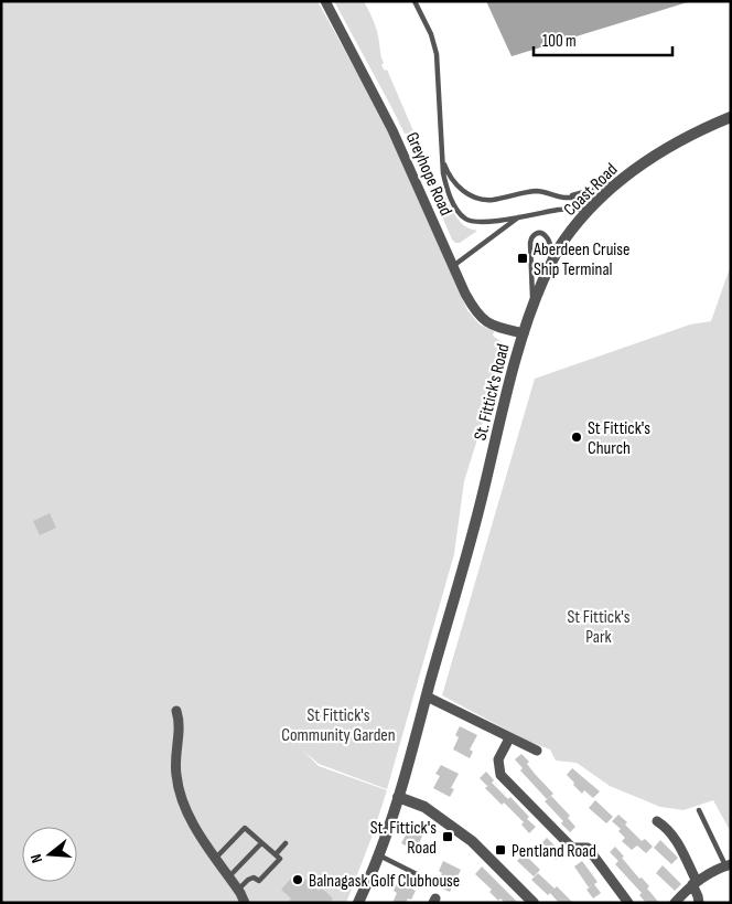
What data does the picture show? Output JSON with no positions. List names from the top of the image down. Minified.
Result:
{"streets":{"street":["Greyhope Road","Coast Road","St. Fittick's Road"]},"crossings":[["Greyhope Road","Coast Road"],["Greyhope Road","St. Fittick's Road"],["Coast Road","St. Fittick's Road"]],"parks":["St Fittick's Park","St Fittick's Community Garden"],"places":{"transit":["Aberdeen Cruise Ship Terminal","St. Fittick's Road","Pentland Road"],"other":["St Fittick's Church","Balnagask Golf Clubhouse"]},"scale_bar":"100 m","north":"left"}
